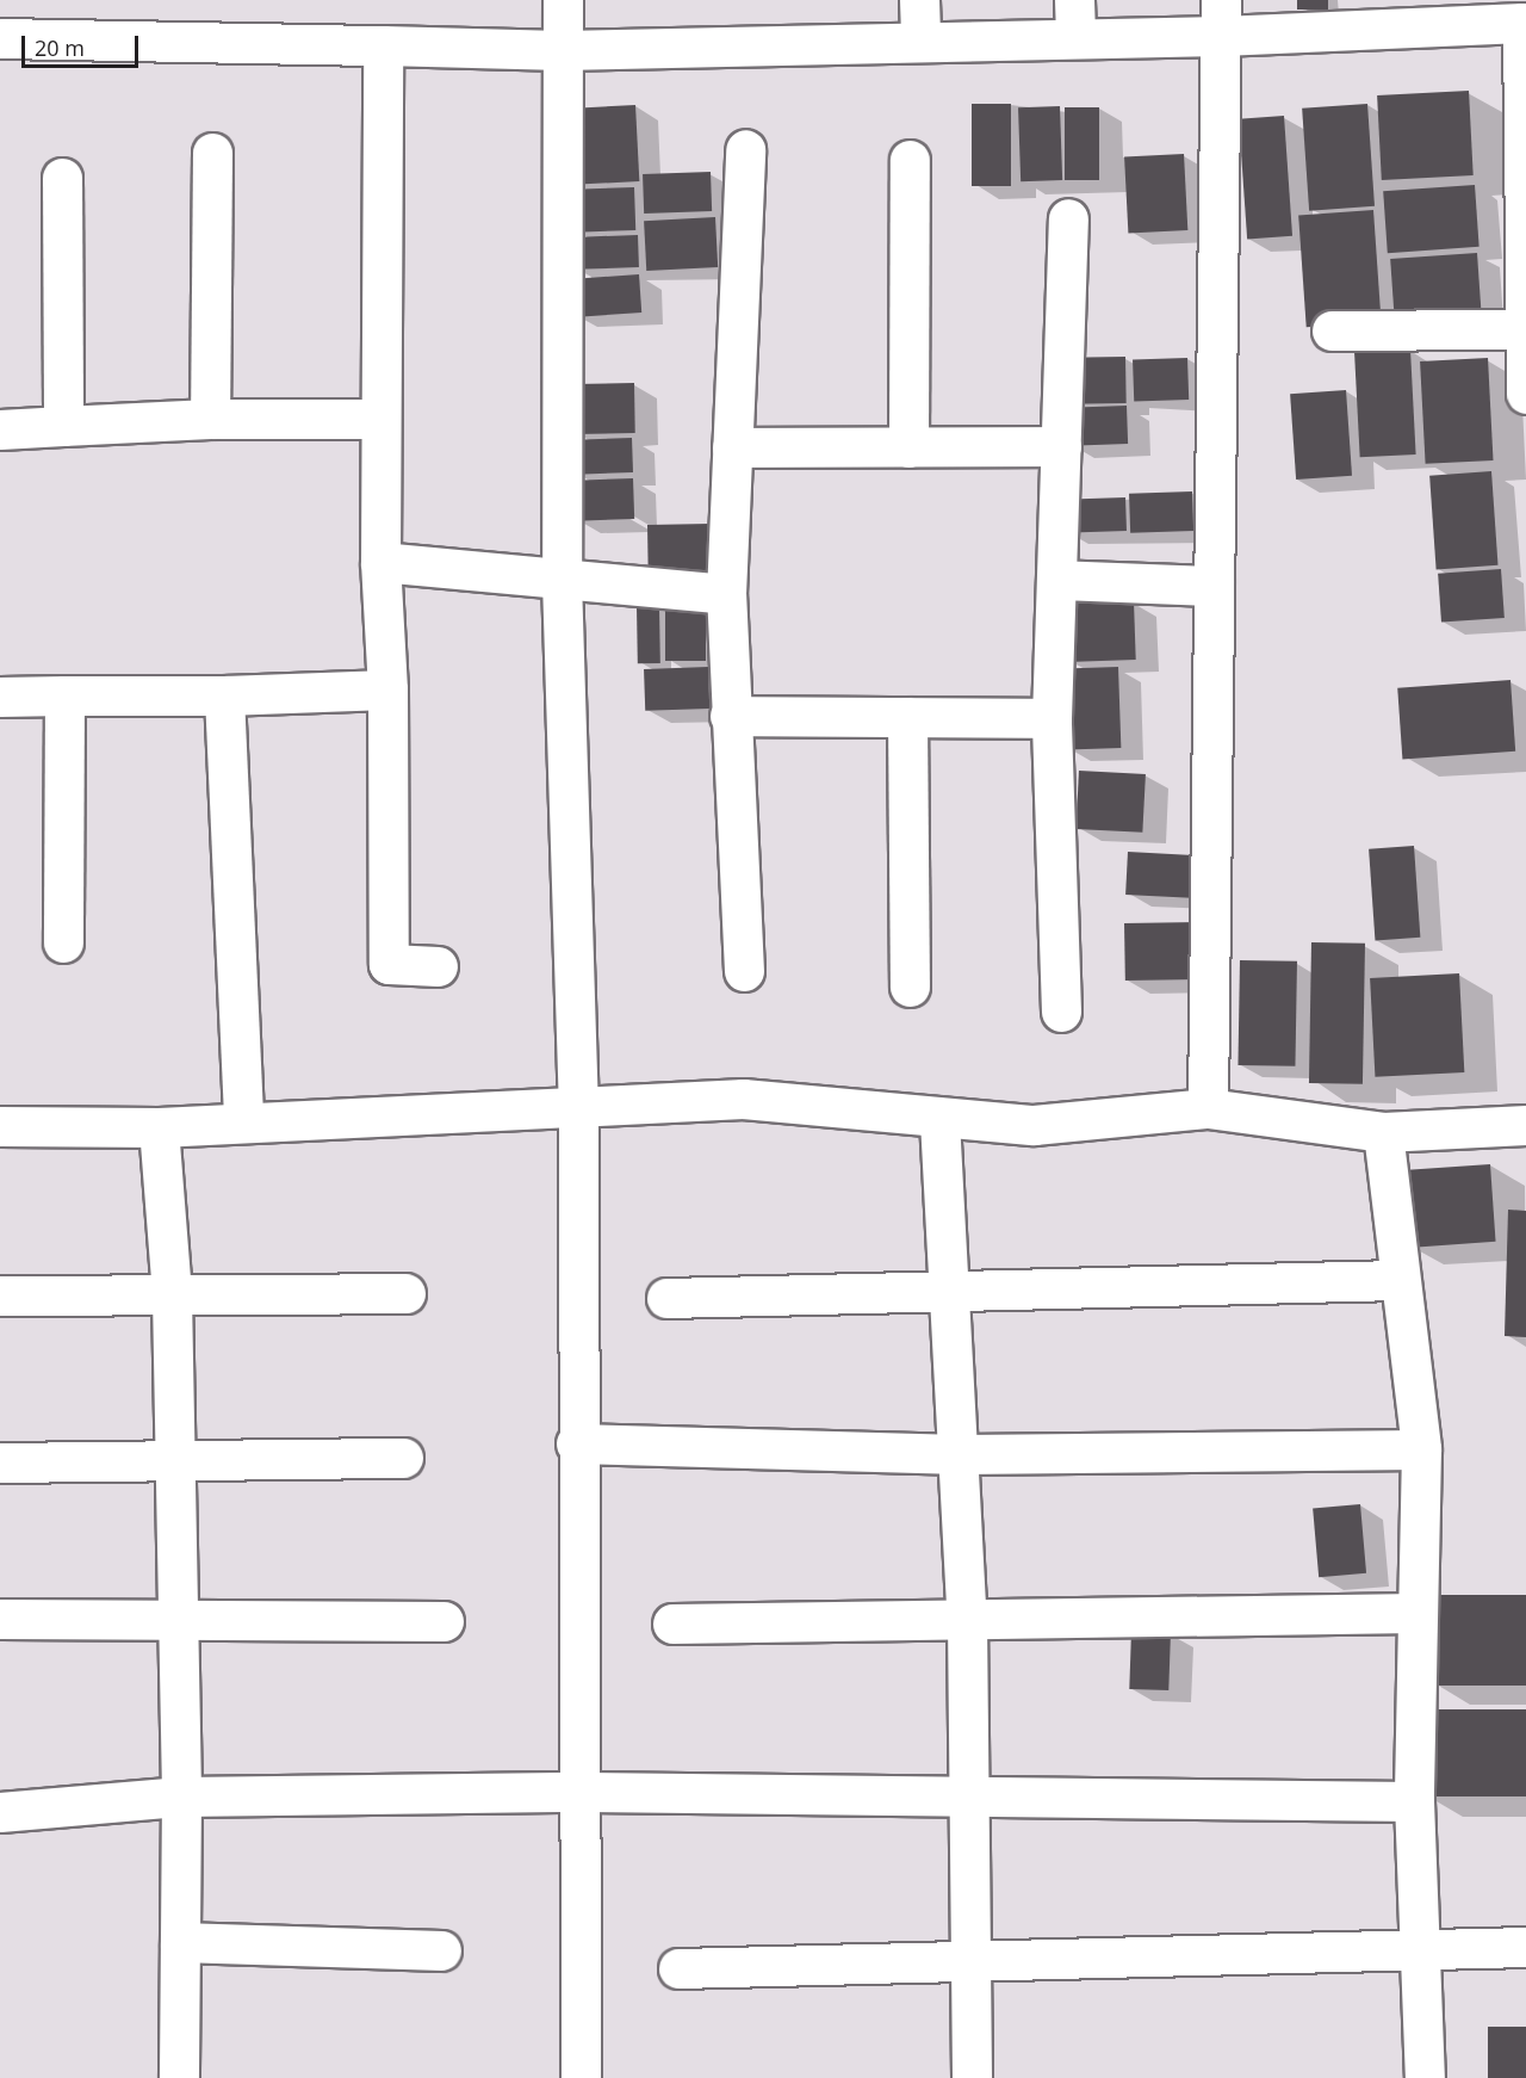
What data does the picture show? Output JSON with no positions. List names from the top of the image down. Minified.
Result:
{"scale_bar":"20 m"}
